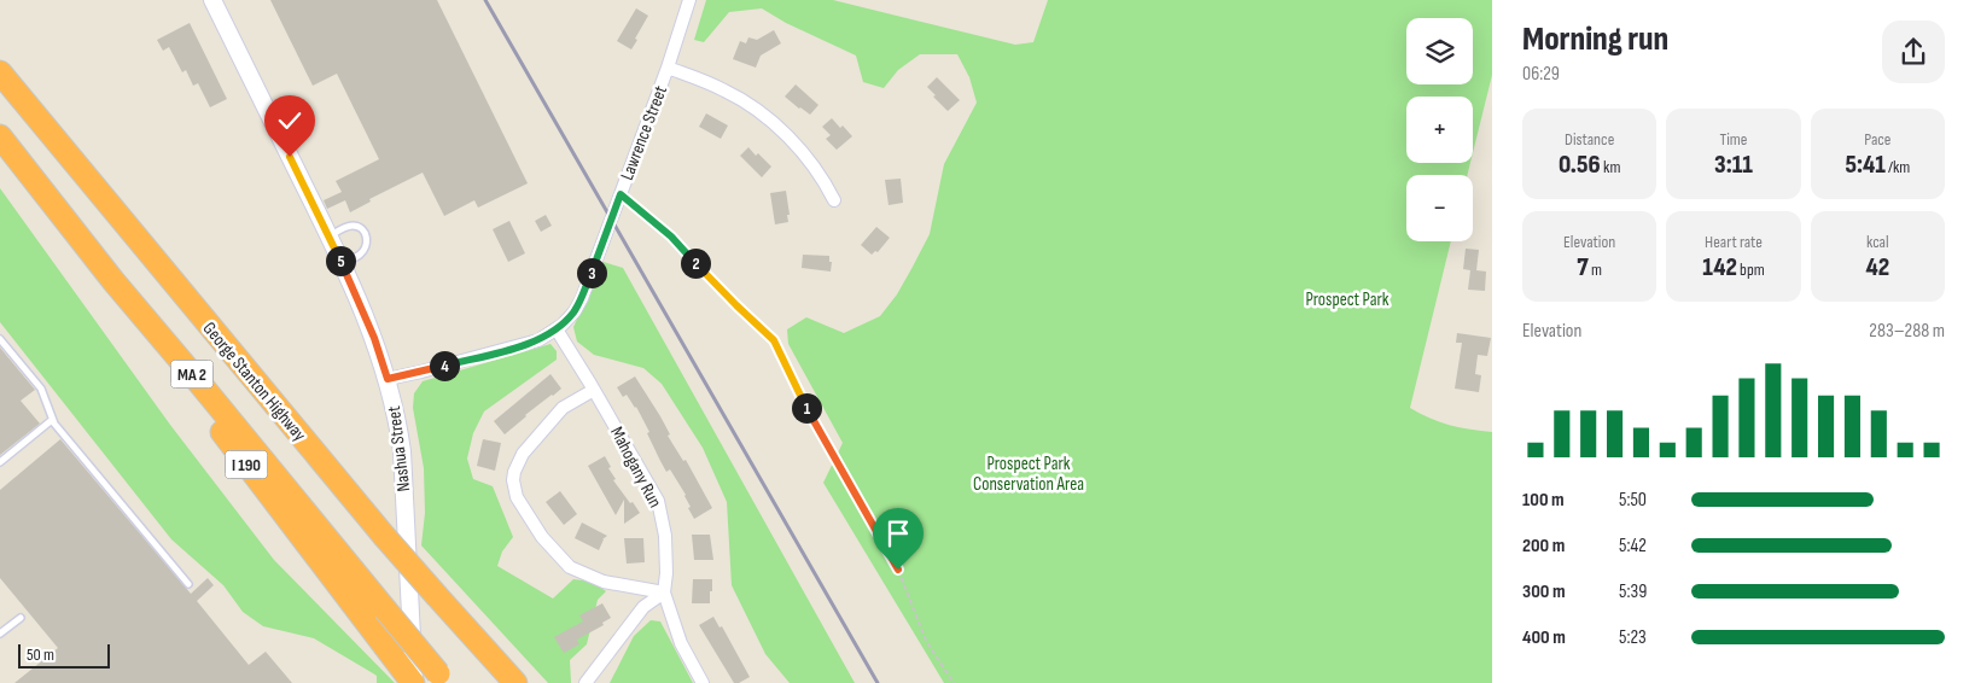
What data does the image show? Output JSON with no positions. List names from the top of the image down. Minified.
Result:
{"streets":{"highway":["MA 2","George Stanton Highway","I 190"],"main road":["Nashua Street"],"street":["Lawrence Street","Mahogany Run"]},"crossings":[["Lawrence Street","Nashua Street"],["Lawrence Street","Mahogany Run"],["MA 2","I 190"],["Nashua Street","I 190"]],"parks":["Prospect Park","Prospect Park Conservation Area"],"scale_bar":"50 m","page":{"heading":["Morning run","06:29"],"map_buttons":["+","−"],"stats":[["Distance","0.56 km"],["Time","3:11"],["Pace","5:41 /km"],["Elevation","7 m"],["Heart rate","142 bpm"],["kcal","42"]],"pins":["5","2","3","4","1"],"chart":["Elevation","283–288 m"],"list":[{"name":"100 m","note":"5:50"},{"name":"200 m","note":"5:42"},{"name":"300 m","note":"5:39"},{"name":"400 m","note":"5:23"}],"scale":"50 m"}}
